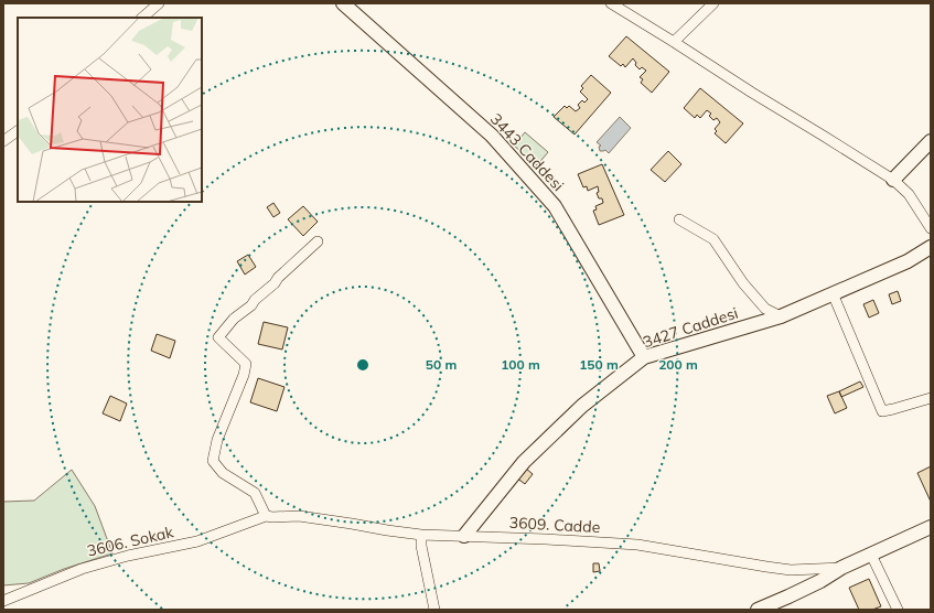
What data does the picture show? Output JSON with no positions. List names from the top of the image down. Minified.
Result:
{"streets":{"street":["3443 Caddesi","3427 Caddesi","3609. Cadde","3606. Sokak"]},"crossings":[["3443 Caddesi","3427 Caddesi"],["3427 Caddesi","3609. Cadde"],["3609. Cadde","3606. Sokak"]],"rings":["50 m","100 m","150 m","200 m"]}
